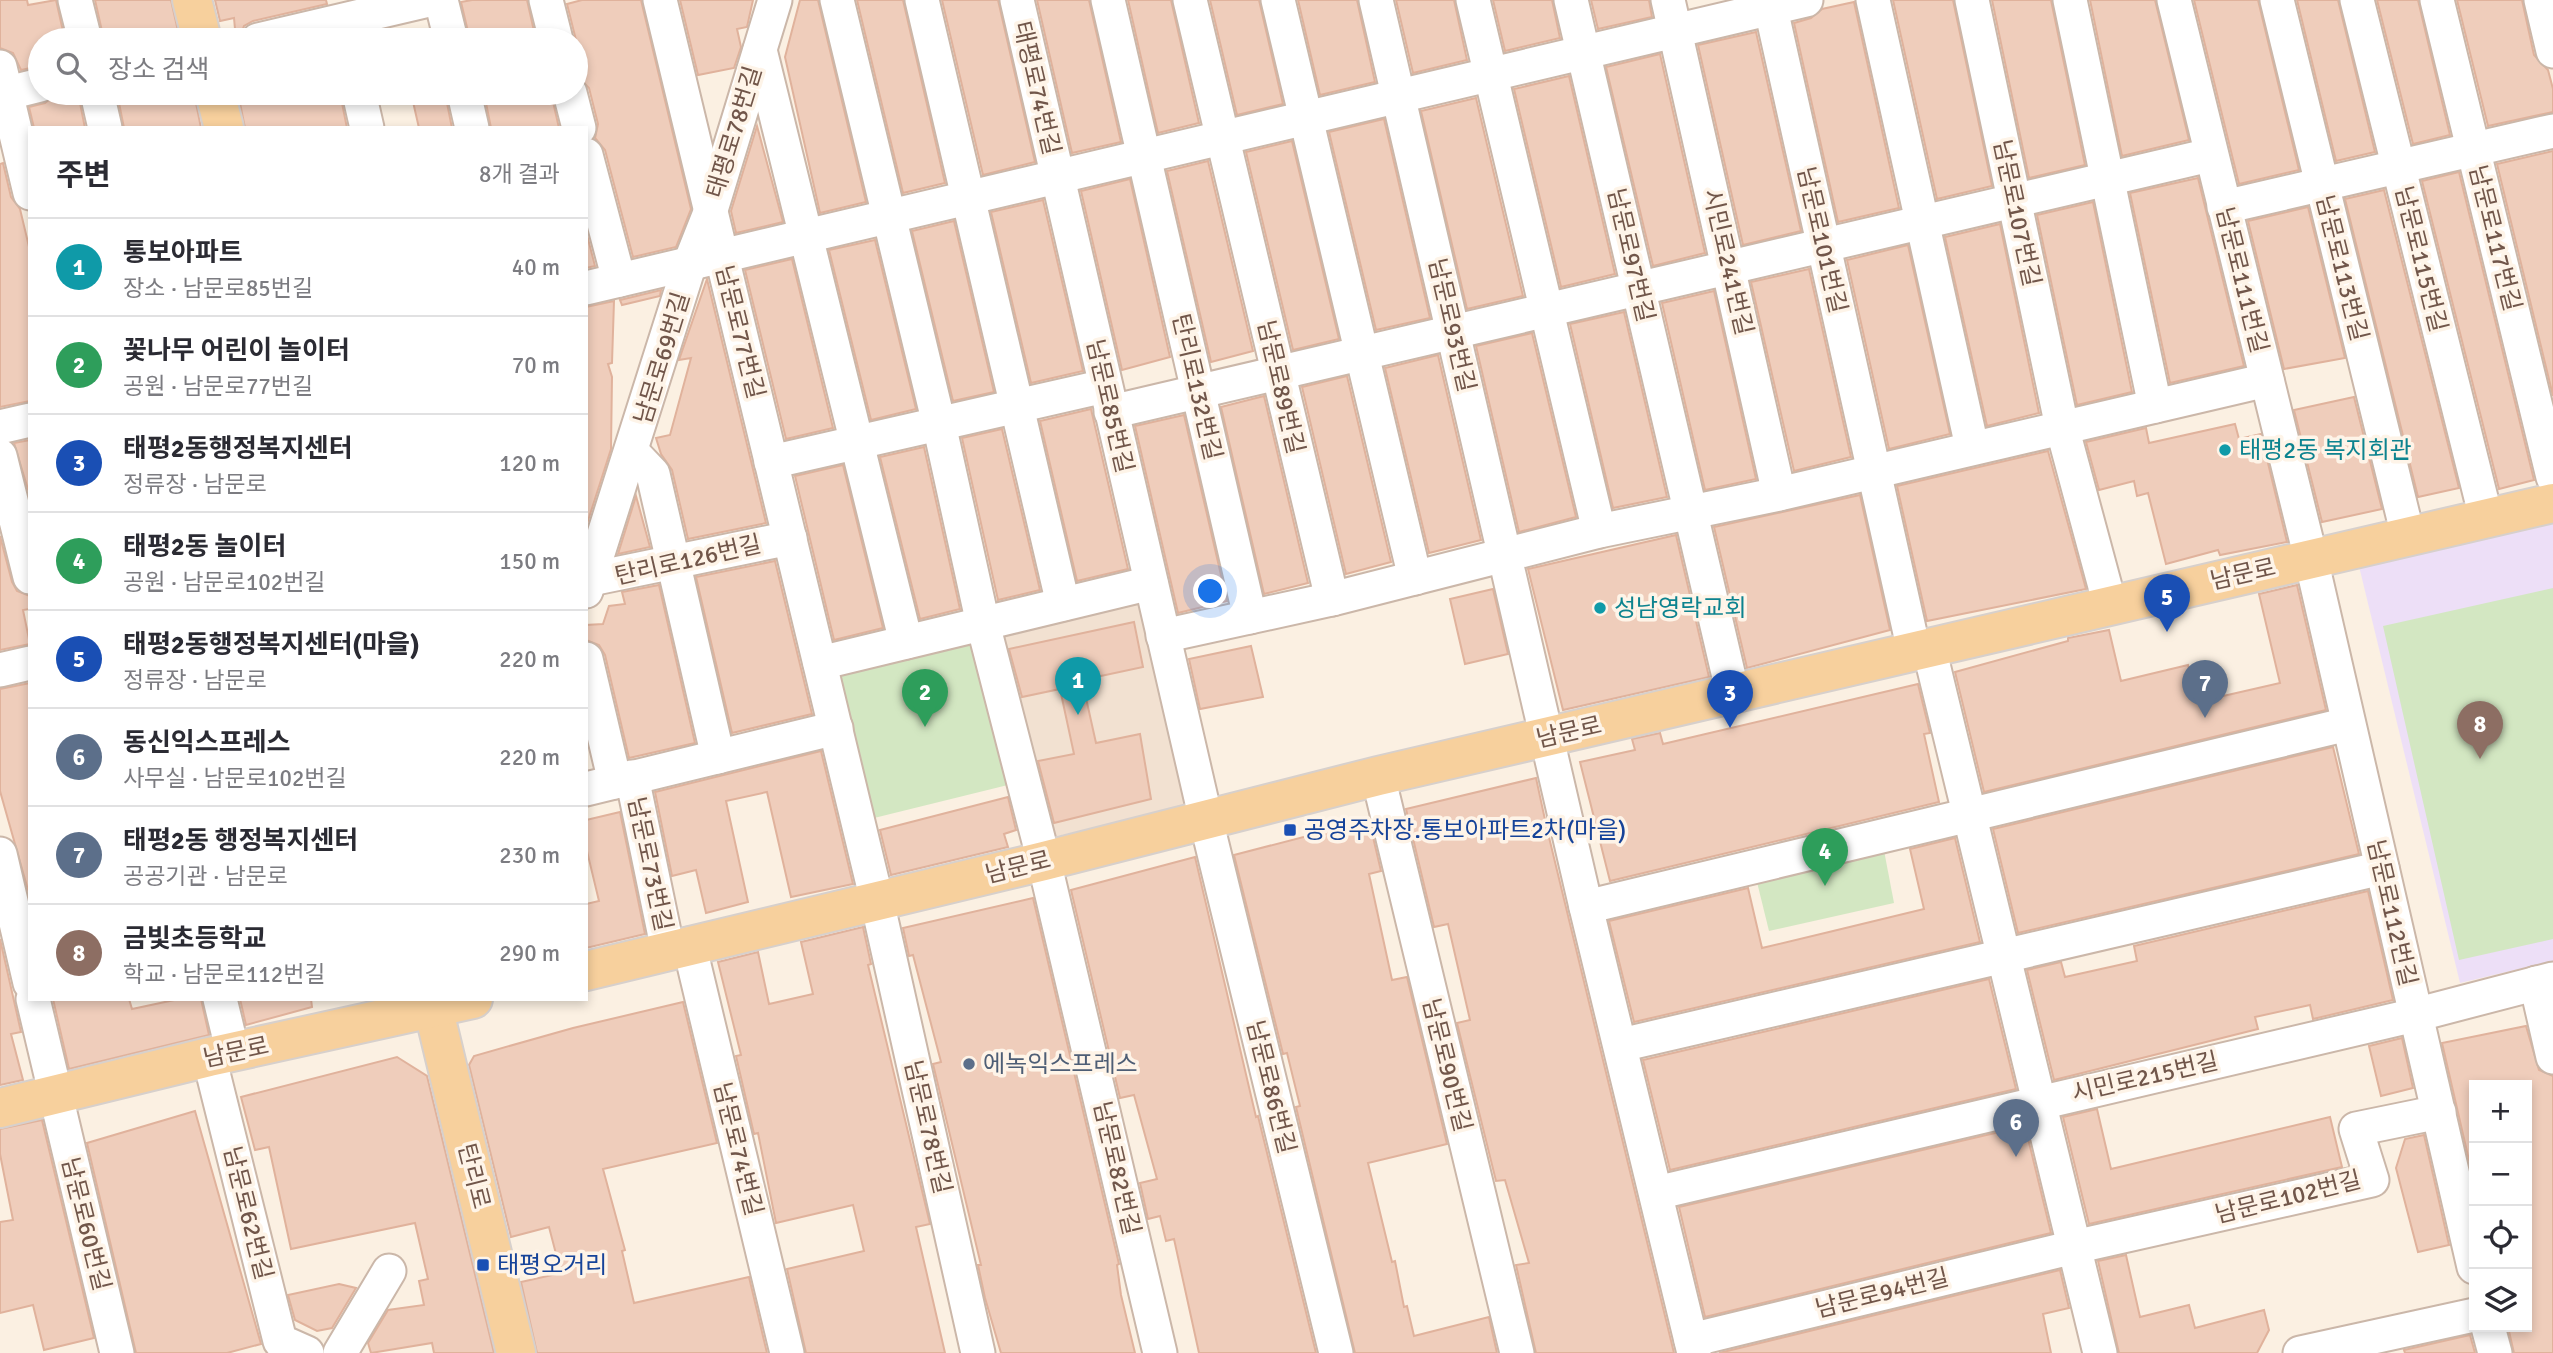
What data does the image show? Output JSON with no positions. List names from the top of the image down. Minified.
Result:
{"streets":{"main road":["남문로","탄리로"],"street":["태평로74번길","태평로78번길","남문로107번길","남문로117번길","남문로101번길","남문로97번길","남문로115번길","시민로241번길","남문로113번길","남문로111번길","남문로93번길","남문로77번길","남문로69번길","탄리로132번길","남문로89번길","남문로85번길","탄리로126번길","남문로73번길","남문로112번길","남문로90번길","시민로215번길","남문로86번길","남문로78번길","남문로74번길","남문로82번길","남문로102번길","남문로62번길","남문로60번길","남문로94번길"]},"crossings":[["태평로74번길","남문로85번길"],["태평로78번길","남문로77번길"],["남문로107번길","남문로"],["남문로101번길","남문로"],["남문로97번길","남문로"],["남문로115번길","남문로"],["남문로113번길","남문로"],["남문로111번길","남문로"],["남문로111번길","남문로112번길"],["남문로93번길","남문로"],["남문로93번길","남문로94번길"],["남문로77번길","남문로69번길"],["남문로77번길","탄리로126번길"],["남문로77번길","남문로"],["남문로77번길","남문로78번길"],["남문로69번길","탄리로126번길"],["남문로85번길","남문로"],["남문로85번길","남문로86번길"],["남문로","남문로73번길"],["남문로","남문로112번길"],["남문로","남문로90번길"],["남문로","남문로86번길"],["남문로","남문로78번길"],["남문로","남문로74번길"],["남문로","남문로82번길"],["남문로","탄리로"],["남문로","남문로62번길"],["남문로","남문로60번길"],["남문로","남문로94번길"],["남문로73번길","남문로74번길"],["남문로112번길","시민로215번길"],["남문로112번길","남문로102번길"],["시민로215번길","남문로94번길"],["남문로102번길","남문로94번길"]],"places":{"other":["태평2동 복지회관","성남영락교회","에녹익스프레스"],"transit":["공영주차장.통보아파트2차(마을)","태평오거리"]},"page":{"search":"장소 검색","heading":["주변","8개 결과"],"list":[{"mark":"1","name":"통보아파트","note":"장소 · 남문로85번길","value":"40 m"},{"mark":"2","name":"꽃나무 어린이 놀이터","note":"공원 · 남문로77번길","value":"70 m"},{"mark":"3","name":"태평2동행정복지센터","note":"정류장 · 남문로","value":"120 m"},{"mark":"4","name":"태평2동 놀이터","note":"공원 · 남문로102번길","value":"150 m"},{"mark":"5","name":"태평2동행정복지센터(마을)","note":"정류장 · 남문로","value":"220 m"},{"mark":"6","name":"동신익스프레스","note":"사무실 · 남문로102번길","value":"220 m"},{"mark":"7","name":"태평2동 행정복지센터","note":"공공기관 · 남문로","value":"230 m"},{"mark":"8","name":"금빛초등학교","note":"학교 · 남문로112번길","value":"290 m"}],"pins":["5","1","7","2","3","8","4","6"],"map_buttons":["+","−"]}}
